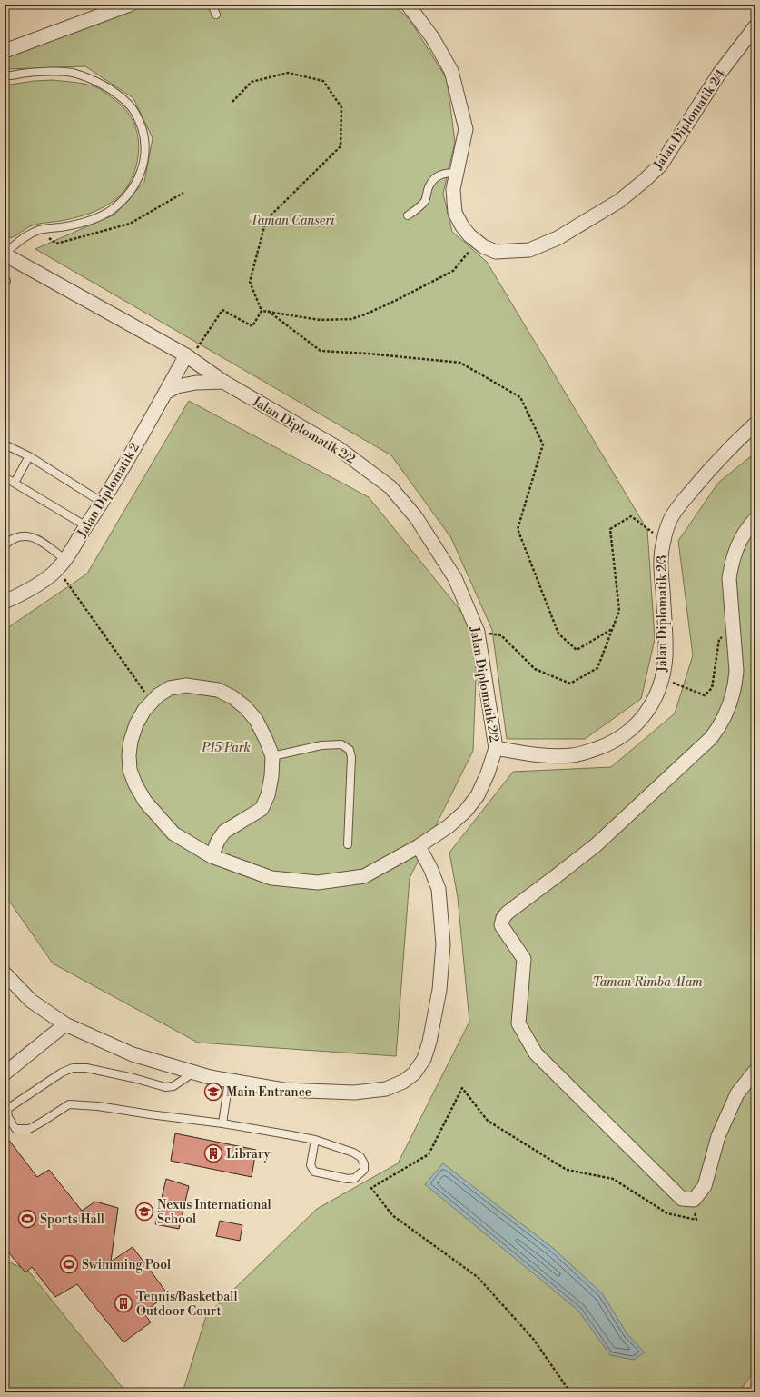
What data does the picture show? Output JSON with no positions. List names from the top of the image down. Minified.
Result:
{"streets":{"street":["Jalan Diplomatik 2/4","Jalan Diplomatik 2/2","Jalan Diplomatik 2","Jalan Diplomatik 2/3"]},"crossings":[["Jalan Diplomatik 2/2","Jalan Diplomatik 2"],["Jalan Diplomatik 2/2","Jalan Diplomatik 2/3"]],"parks":["Taman Canseri","P15 Park","Taman Rimba Alam"],"places":{"school or university":["Main Entrance","Nexus International School"],"building":["Library","Tennis/Basketball Outdoor Court"],"sports":["Sports Hall","Swimming Pool"]}}
